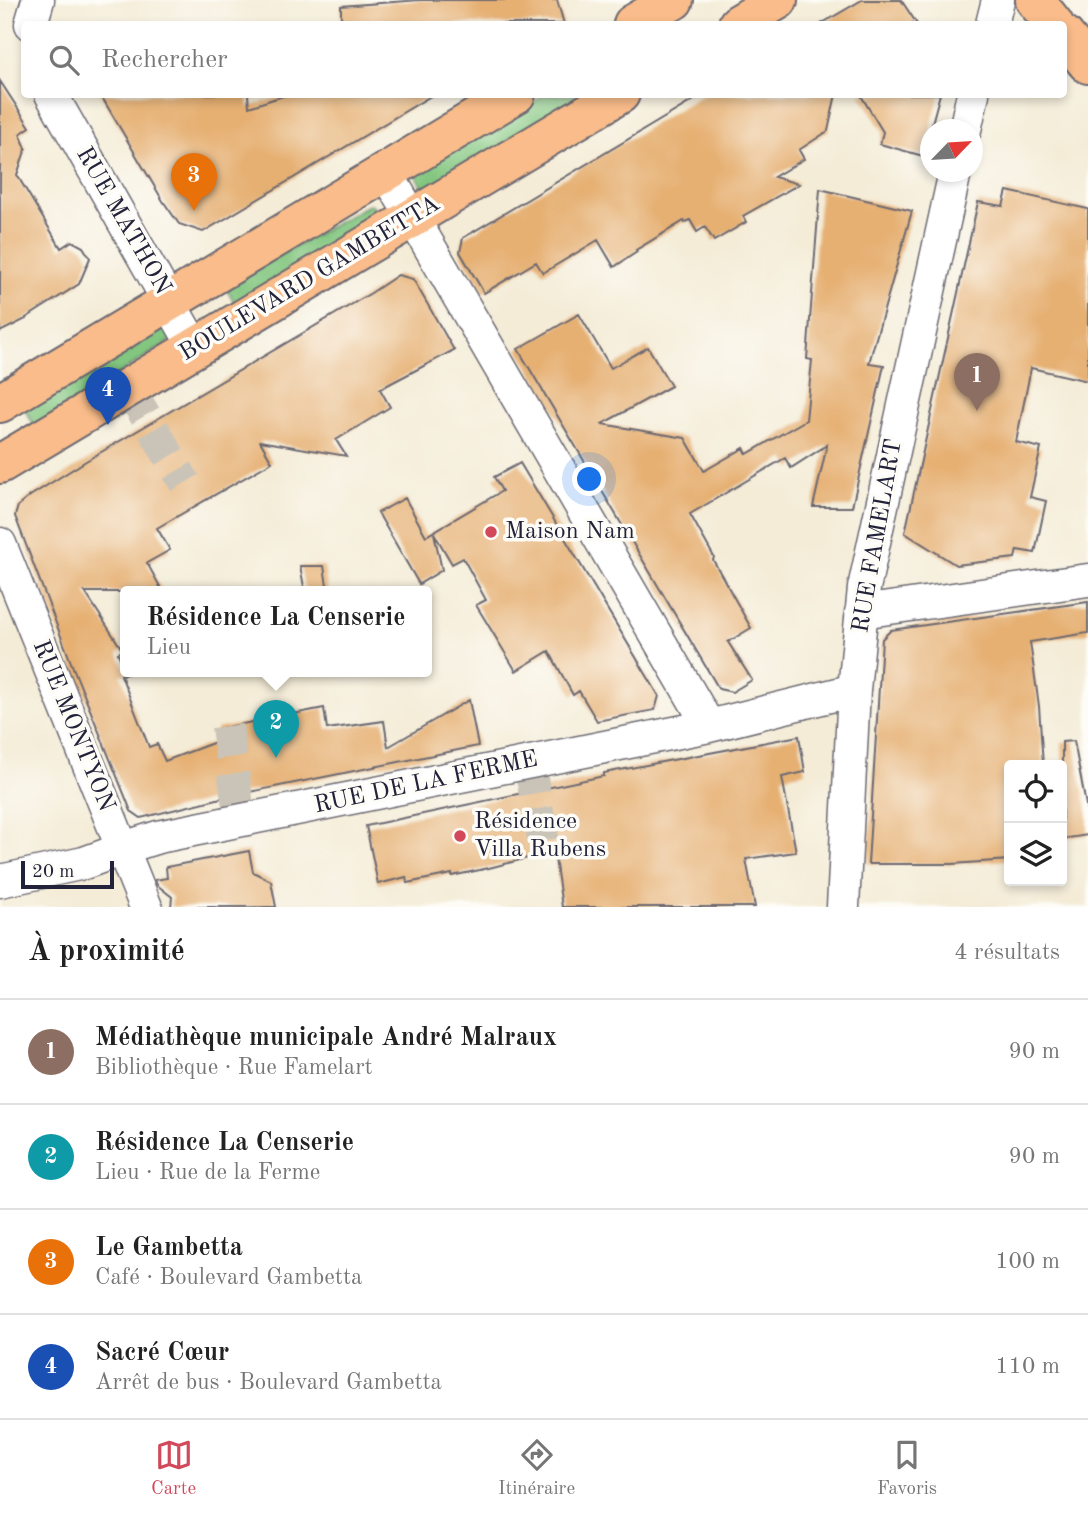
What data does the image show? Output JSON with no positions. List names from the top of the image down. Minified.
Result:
{"streets":{"main road":["BOULEVARD GAMBETTA"],"street":["RUE MATHON","RUE FAMELART","RUE MONTYON","RUE DE LA FERME"]},"crossings":[["RUE MATHON","BOULEVARD GAMBETTA"],["RUE FAMELART","RUE DE LA FERME"],["RUE MONTYON","RUE DE LA FERME"]],"places":["Maison Nam","Résidence Villa Rubens"],"scale_bar":"20 m","north":"top right","page":{"search":"Rechercher","pins":["3","1","4","2"],"popup":["Résidence La Censerie","Lieu"],"scale":"20 m","heading":["À proximité","4 résultats"],"list":[{"mark":"1","name":"Médiathèque municipale André Malraux","note":"Bibliothèque · Rue Famelart","value":"90 m"},{"mark":"2","name":"Résidence La Censerie","note":"Lieu · Rue de la Ferme","value":"90 m"},{"mark":"3","name":"Le Gambetta","note":"Café · Boulevard Gambetta","value":"100 m"},{"mark":"4","name":"Sacré Cœur","note":"Arrêt de bus · Boulevard Gambetta","value":"110 m"}],"nav":["Carte","Itinéraire","Favoris"]}}
